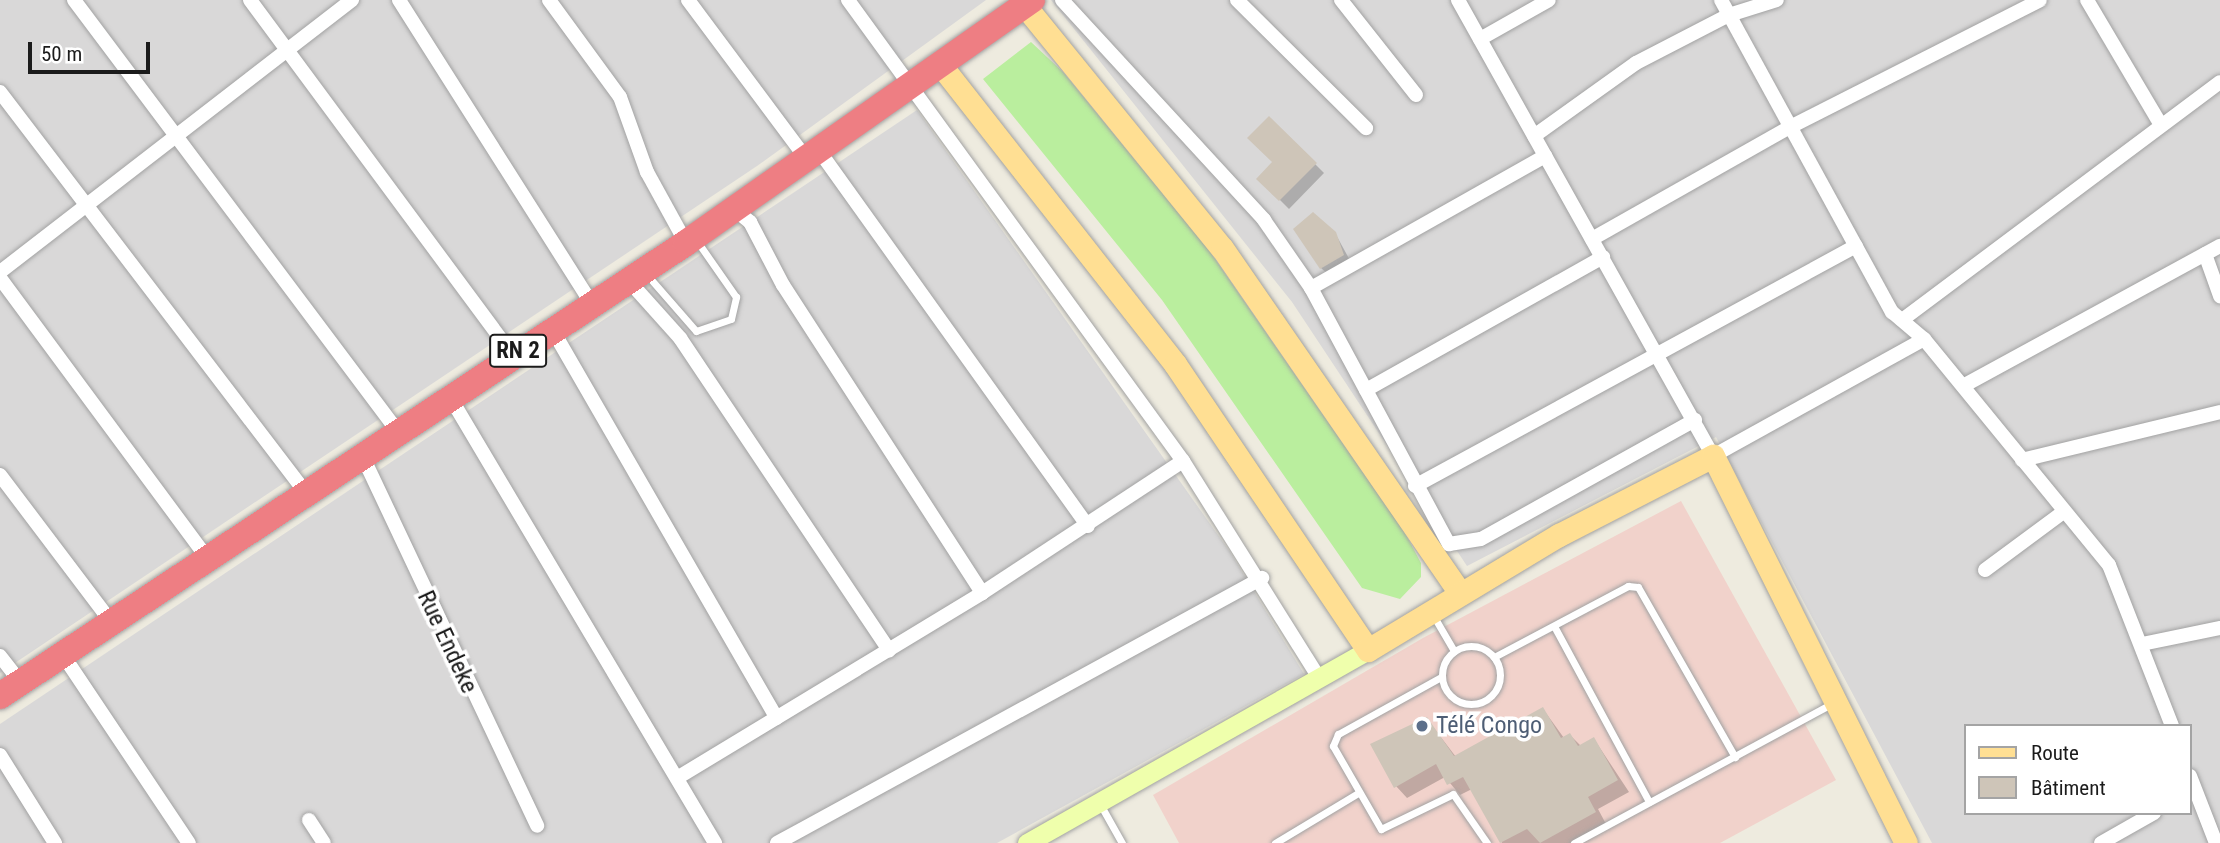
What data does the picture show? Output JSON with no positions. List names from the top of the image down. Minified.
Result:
{"streets":{"highway":["RN 2"],"street":["Rue Endeke"]},"crossings":[["RN 2","Rue Endeke"]],"places":["Télé Congo"],"legend":["Route","Bâtiment"],"scale_bar":"50 m"}
